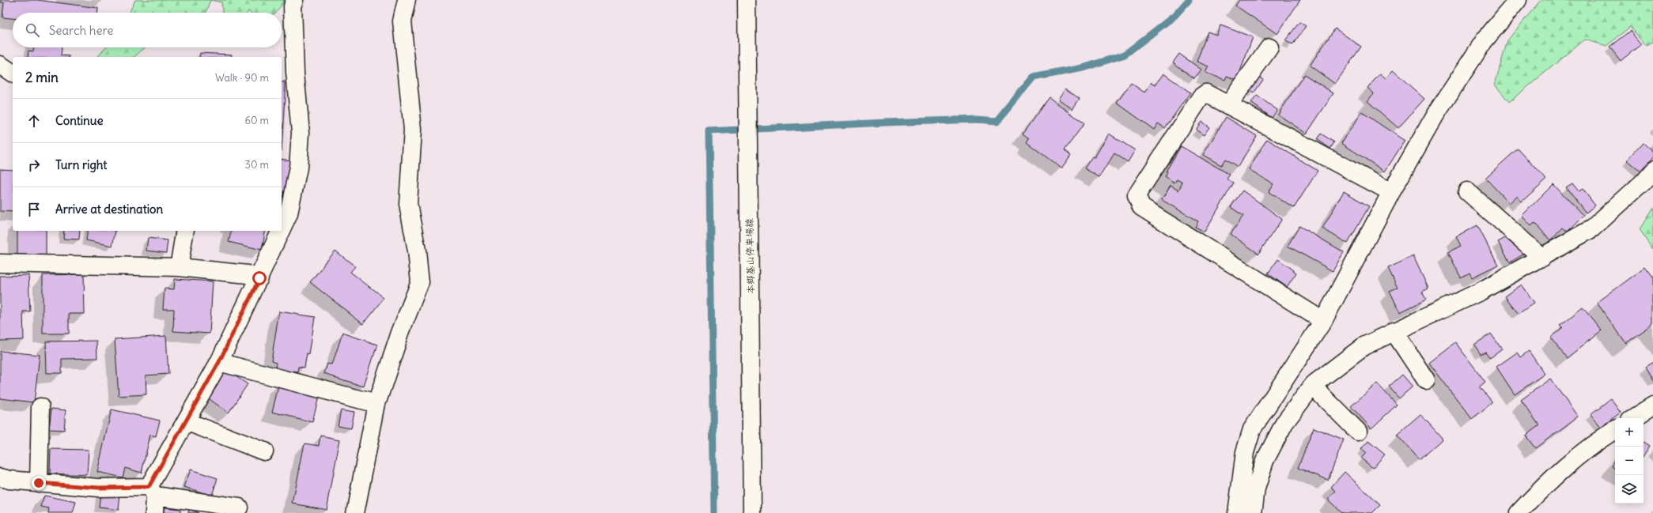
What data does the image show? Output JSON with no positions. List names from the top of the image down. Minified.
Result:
{"streets":{"street":["本郷基山停車場線"]},"page":{"search":"Search here","heading":["2 min","Walk · 90 m"],"list":[["Continue","60 m"],["Turn right","30 m"],"Arrive at destination"],"map_buttons":["+","−"]}}
